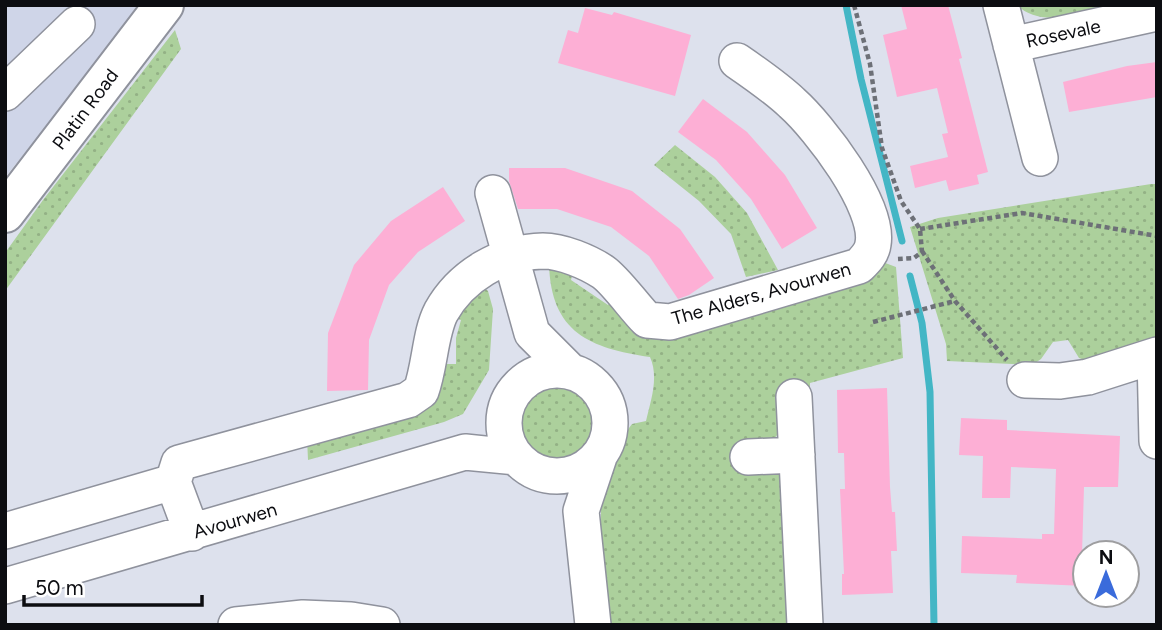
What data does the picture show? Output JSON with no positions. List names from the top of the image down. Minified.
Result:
{"streets":{"main road":["Platin Road"],"street":["Rosevale","The Alders, Avourwen","Avourwen"]},"scale_bar":"50 m","north":"top"}
